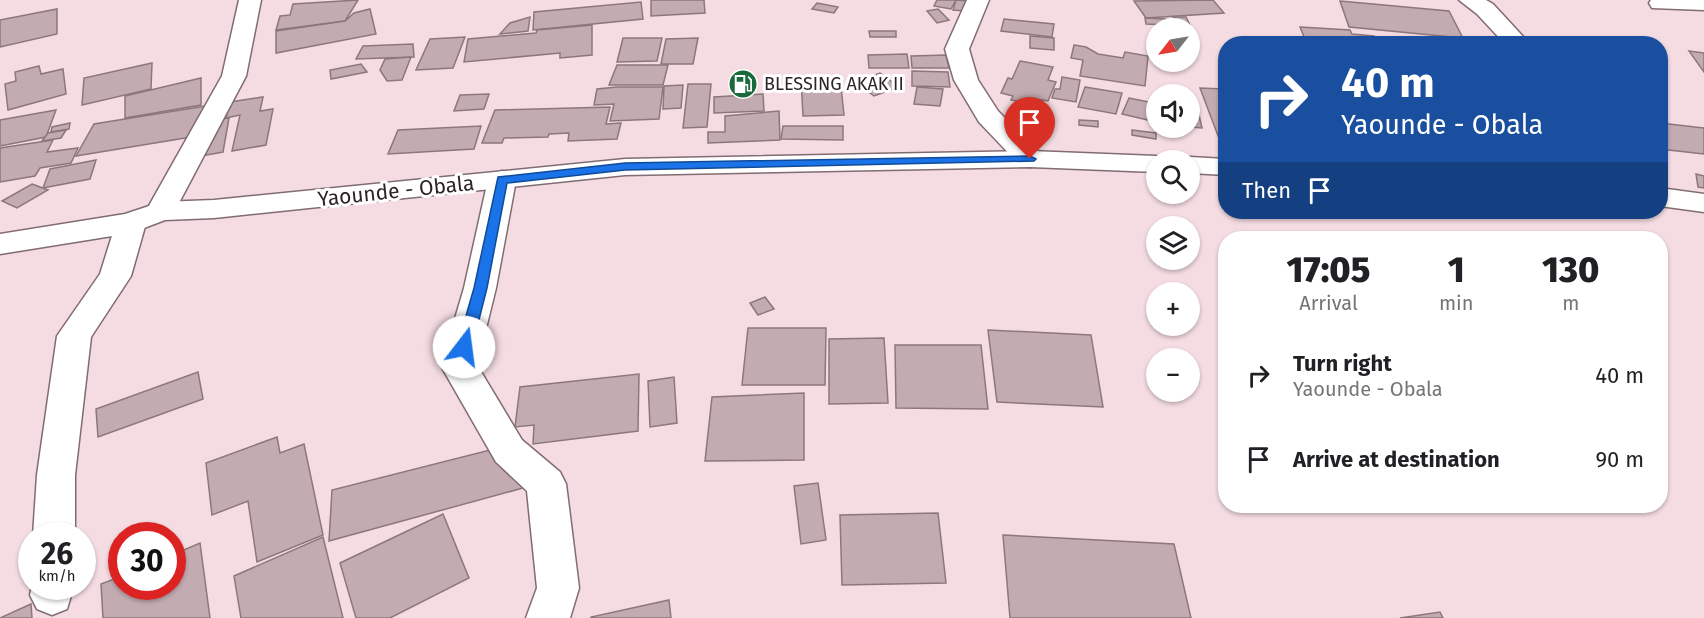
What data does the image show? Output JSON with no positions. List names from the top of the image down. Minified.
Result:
{"streets":{"main road":["Yaounde - Obala"]},"places":{"fuel station":["BLESSING AKAK II"]},"north":"bottom left","page":{"map_buttons":["+","−"],"turn":["40 m","Yaounde - Obala"],"then":"Then","eta":["17:05","Arrival","1","min","130","m"],"list":[{"name":"Turn right","note":"Yaounde - Obala","value":"40 m"},{"name":"Arrive at destination","value":"90 m"}],"speed":"26 km/h","limit":"30"}}
